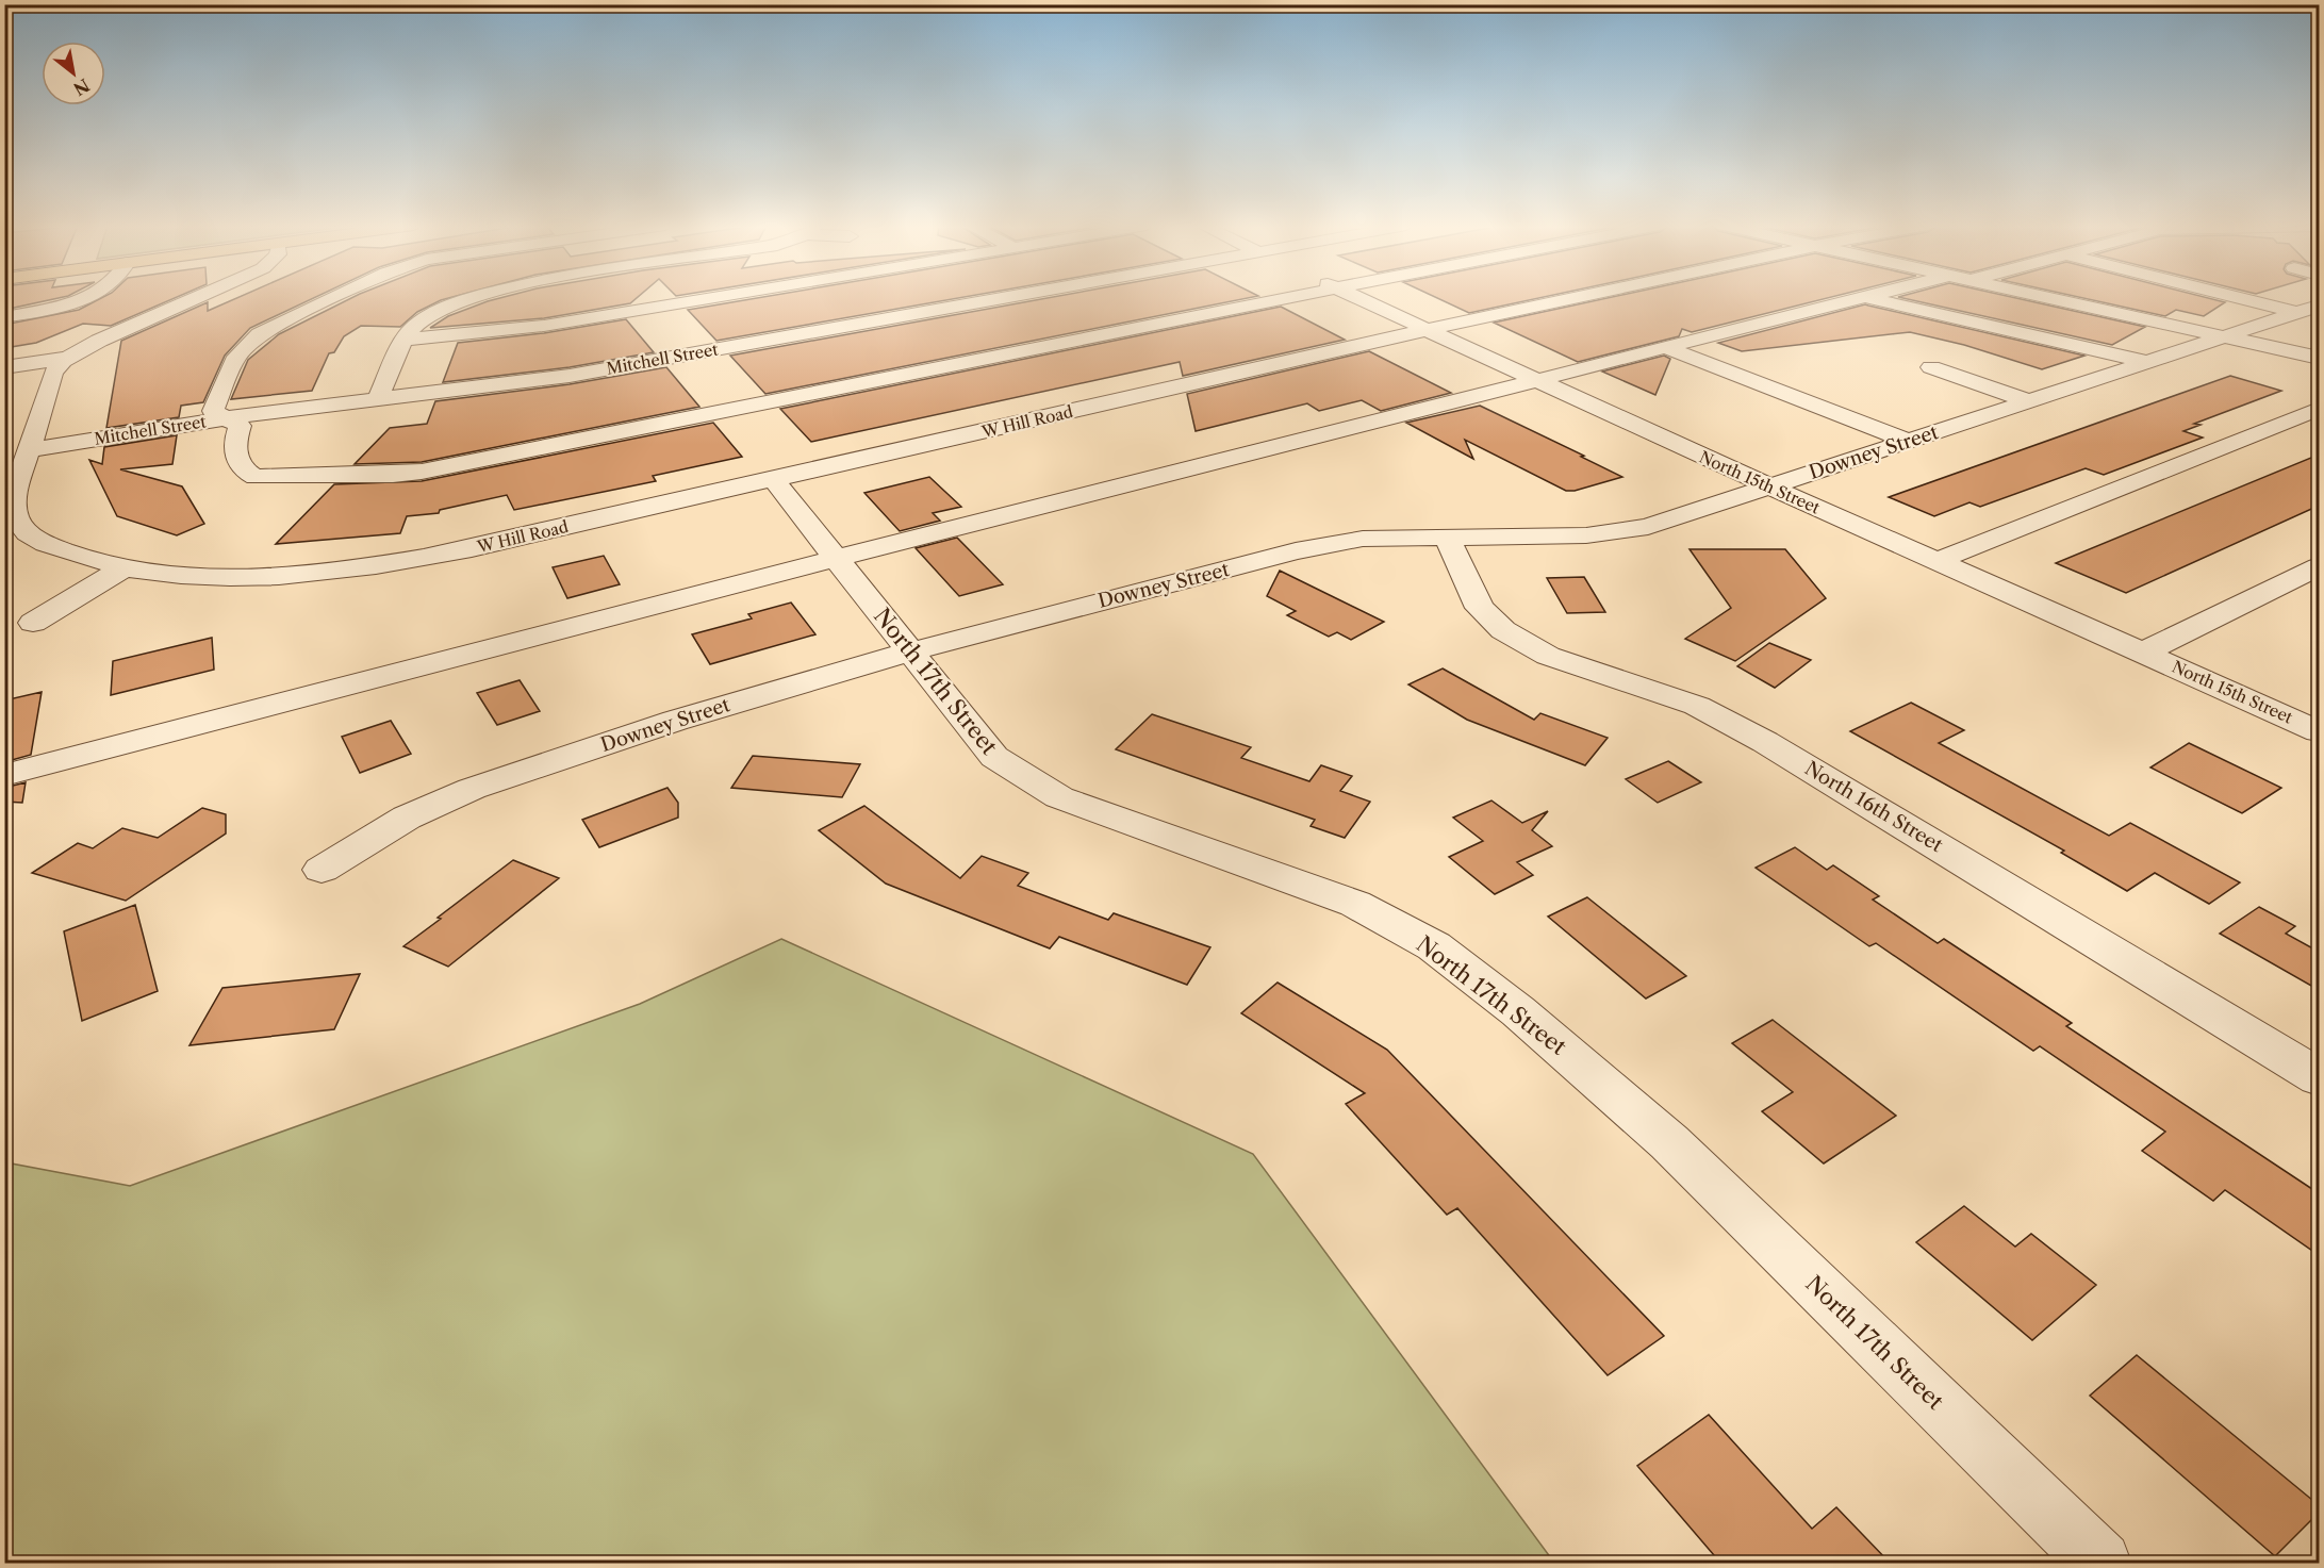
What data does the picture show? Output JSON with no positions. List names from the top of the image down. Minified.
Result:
{"streets":{"street":["Mitchell Street","W Hill Road","Downey Street","North 15th Street","North 17th Street","North 16th Street"]},"crossings":[["Mitchell Street","W Hill Road"],["W Hill Road","North 15th Street"],["W Hill Road","North 17th Street"],["Downey Street","North 15th Street"],["Downey Street","North 17th Street"],["Downey Street","North 16th Street"]],"north":"bottom right"}
